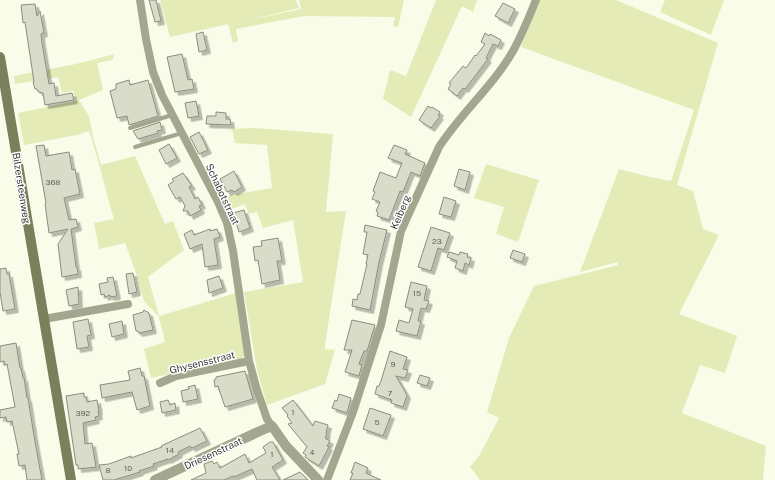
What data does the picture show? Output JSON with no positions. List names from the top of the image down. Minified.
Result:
{"streets":{"main road":["Bilzersteenweg"],"street":["Schabotstraat","Keiberg","Ghysensstraat","Driesenstraat"]},"crossings":[["Schabotstraat","Ghysensstraat"],["Schabotstraat","Driesenstraat"]],"house_numbers":["368","23","15","9","7","1","392","5","14","4","1","10","8"]}
